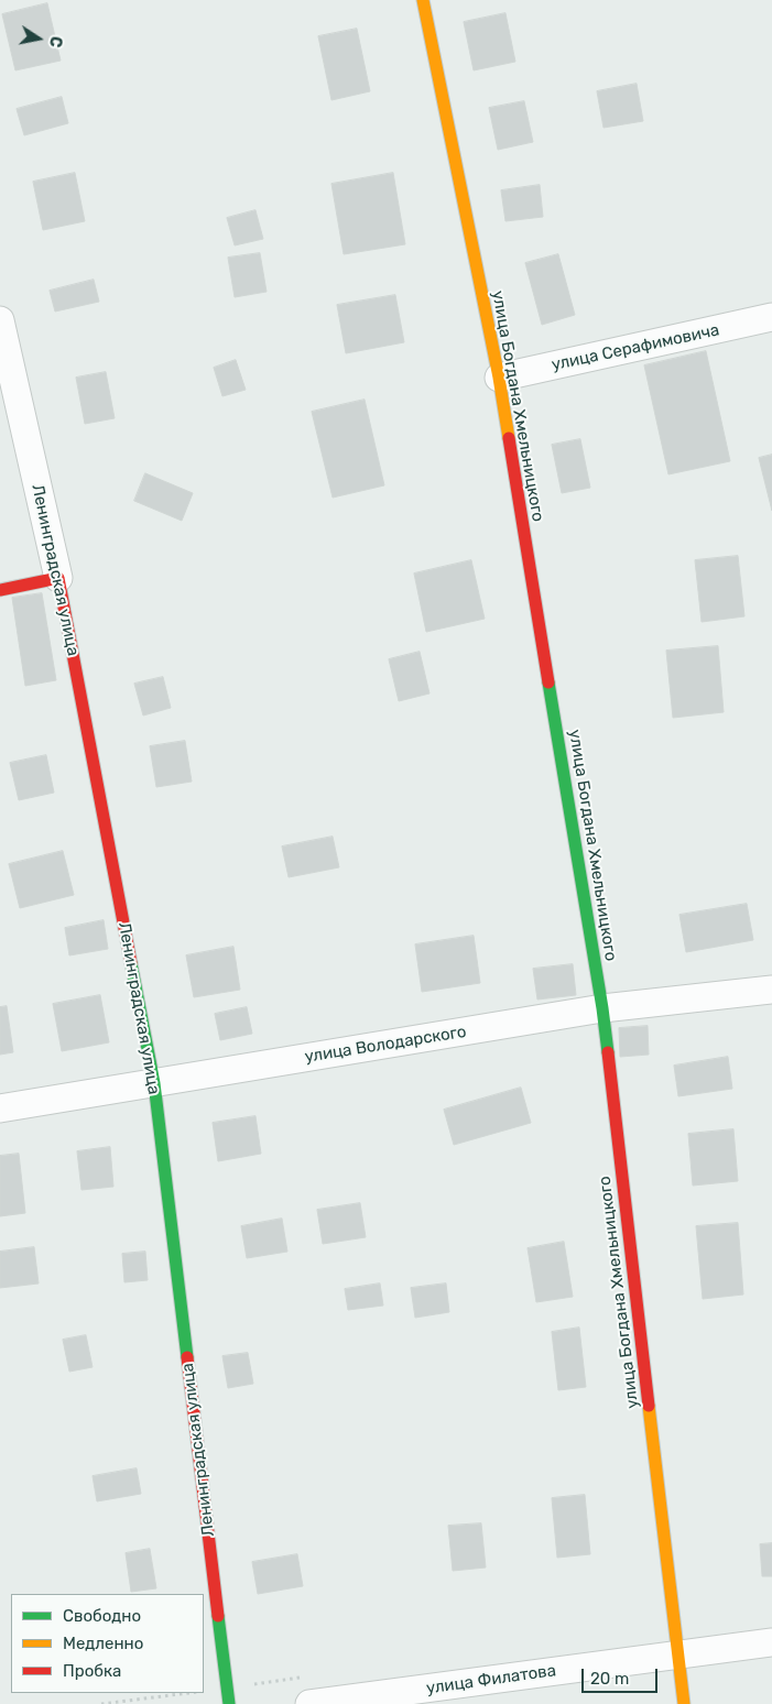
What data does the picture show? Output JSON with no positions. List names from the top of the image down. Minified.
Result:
{"streets":{"street":["улица Серафимовича","улица Богдана Хмельницкого","Ленинградская улица","улица Володарского","улица Филатова"]},"crossings":[["улица Серафимовича","улица Богдана Хмельницкого"],["улица Богдана Хмельницкого","улица Володарского"],["улица Богдана Хмельницкого","улица Филатова"],["Ленинградская улица","улица Володарского"]],"legend":["Свободно","Медленно","Пробка"],"scale_bar":"20 m","north":"right"}
